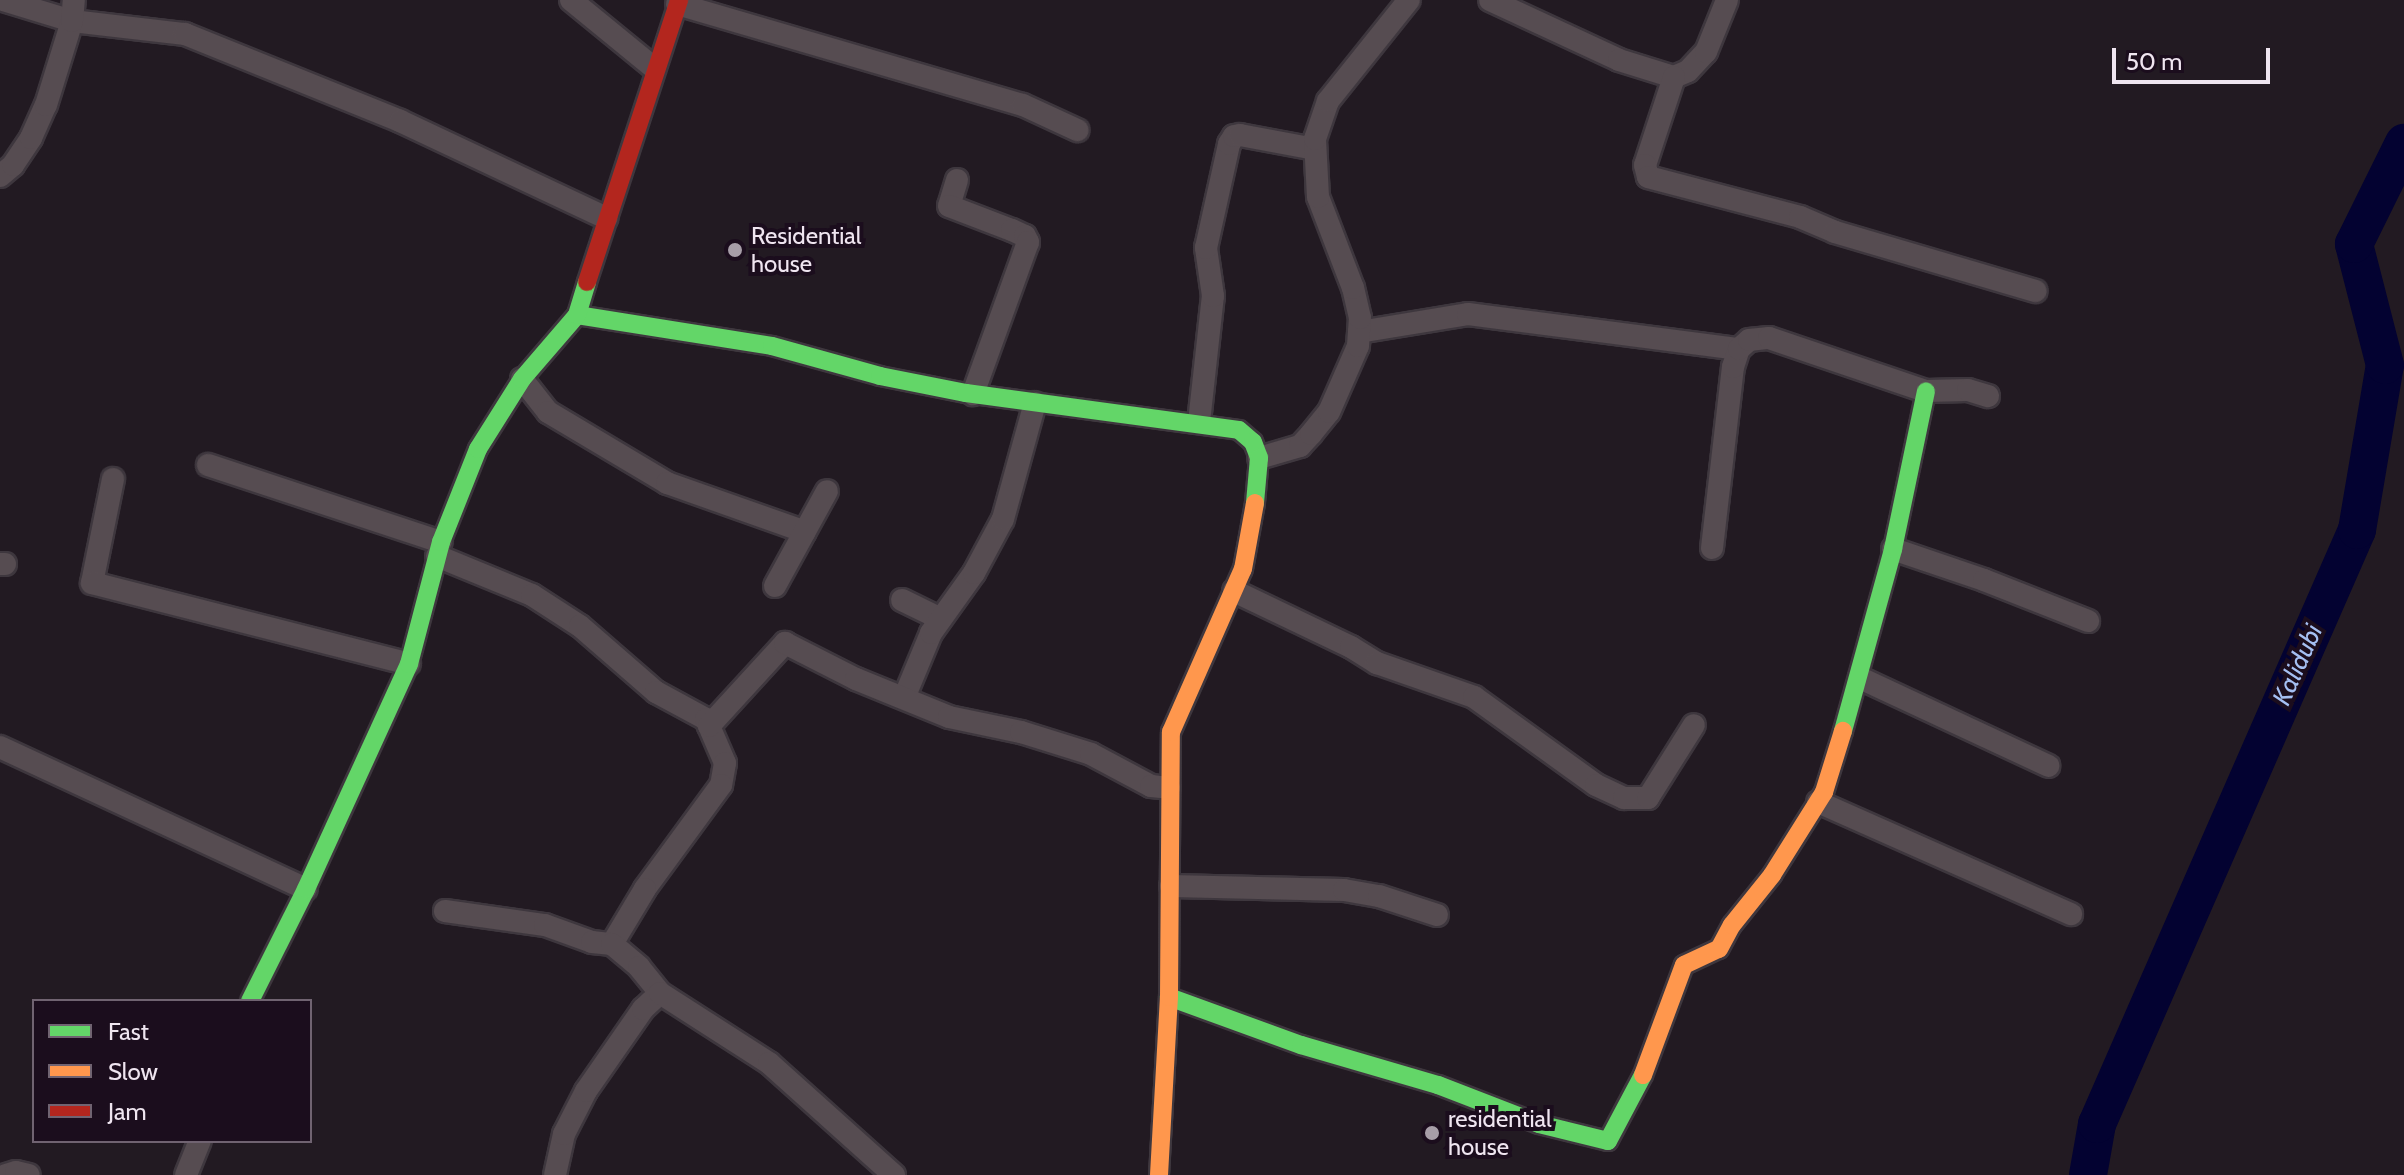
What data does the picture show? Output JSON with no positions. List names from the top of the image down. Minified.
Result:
{"water":["Kalidubi"],"places":["Residential house","residential house"],"legend":["Fast","Slow","Jam"],"scale_bar":"50 m"}
